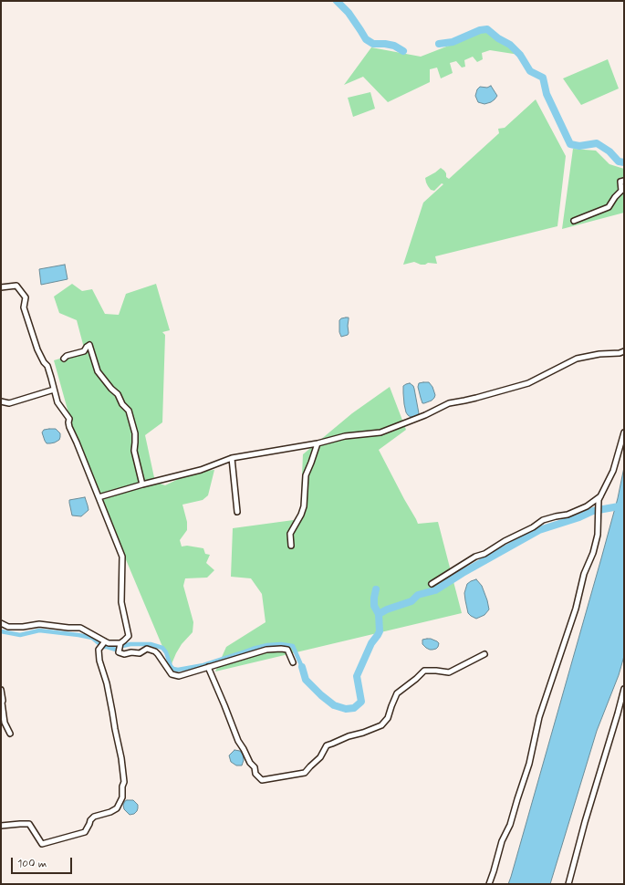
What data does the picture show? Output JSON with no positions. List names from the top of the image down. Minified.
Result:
{"scale_bar":"100 m"}
